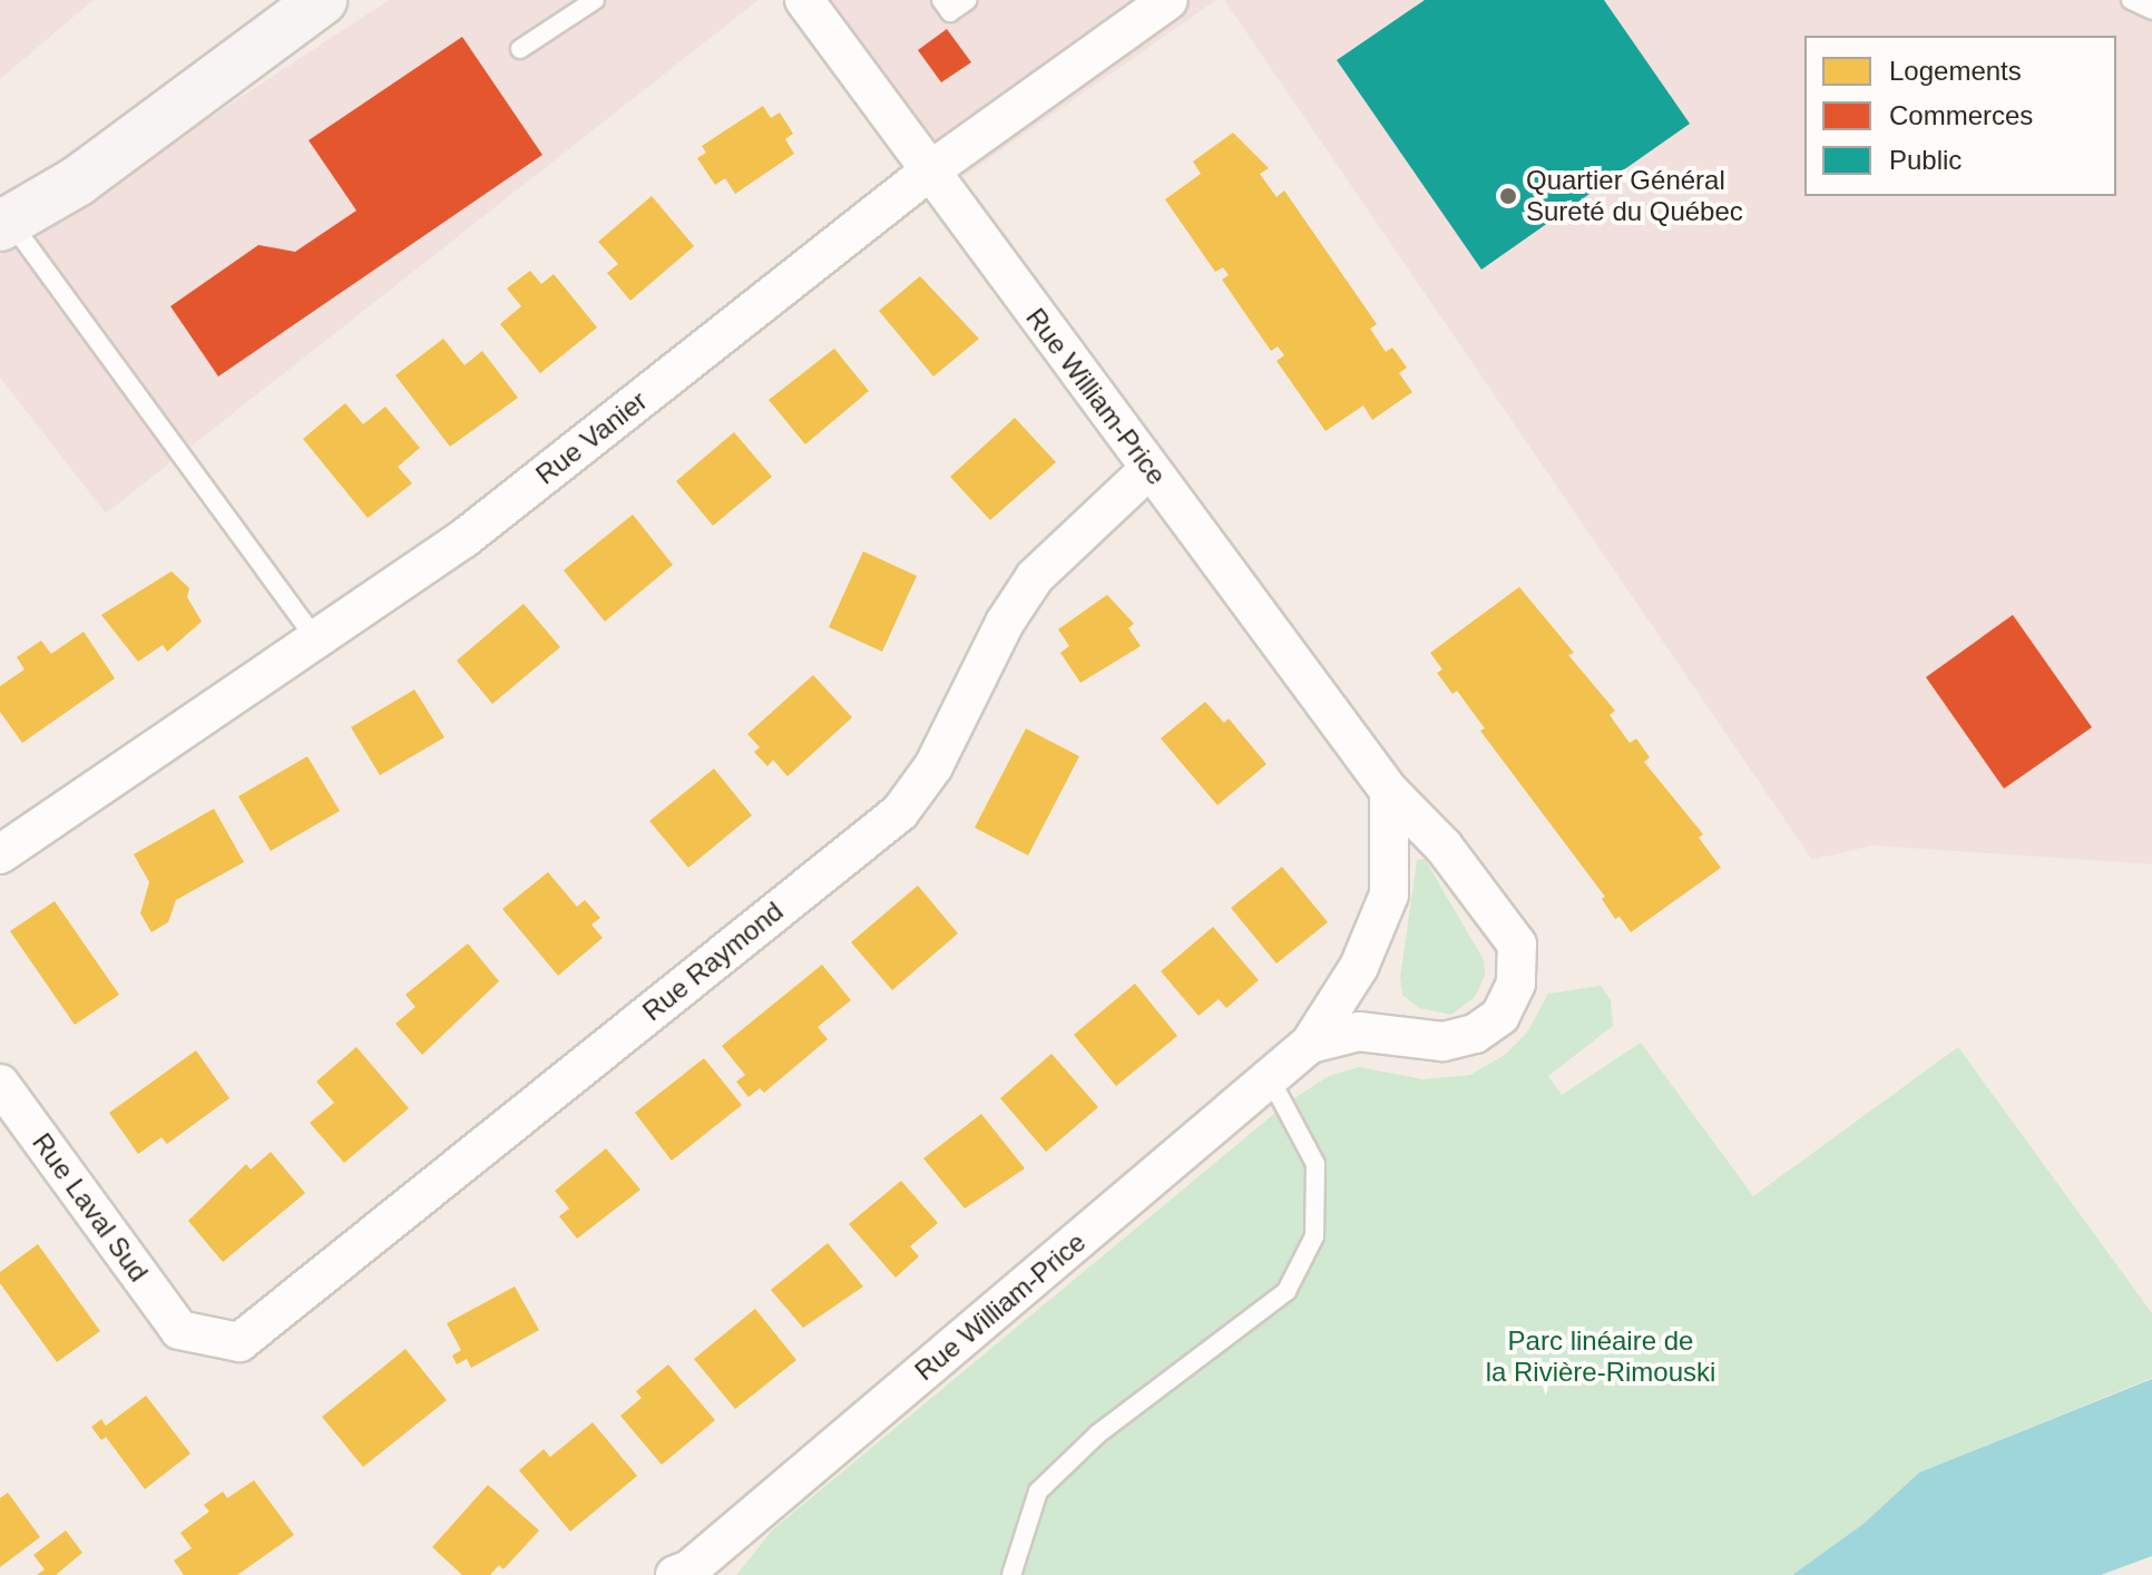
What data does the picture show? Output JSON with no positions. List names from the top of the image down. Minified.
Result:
{"streets":{"street":["Rue William-Price","Rue Vanier","Rue Raymond","Rue Laval Sud"]},"crossings":[["Rue William-Price","Rue Vanier"],["Rue William-Price","Rue Raymond"],["Rue Raymond","Rue Laval Sud"]],"parks":["Parc linéaire de la Rivière-Rimouski"],"places":["Quartier Général Sureté du Québec"],"legend":["Logements","Commerces","Public"]}
